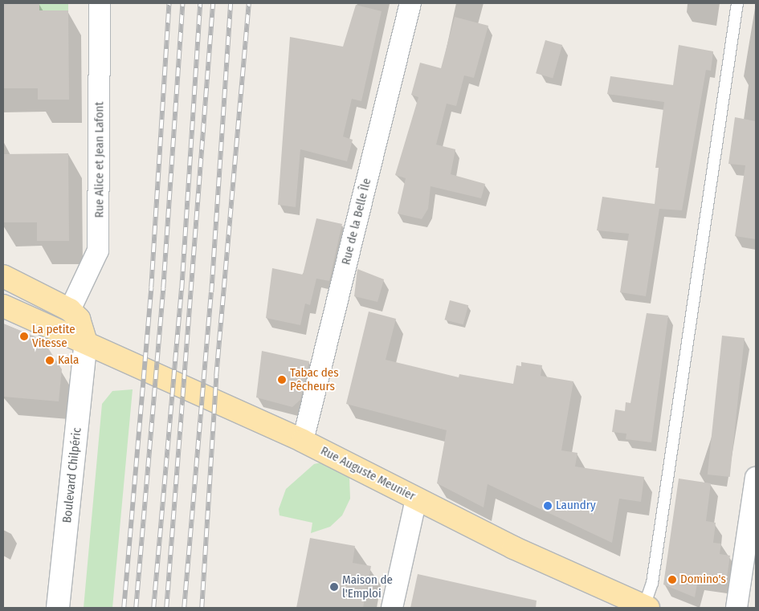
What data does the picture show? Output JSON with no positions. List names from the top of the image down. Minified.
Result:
{"streets":{"main road":["Rue Auguste Meunier"],"street":["Rue Alice et Jean Lafont","Rue de la Belle Île","Boulevard Chilpéric"]},"crossings":[["Rue de la Belle Île","Rue Auguste Meunier"],["Rue Auguste Meunier","Boulevard Chilpéric"]],"places":["La petite Vitesse","Kala","Tabac des Pêcheurs","Laundry","Domino's","Maison de l'Emploi"]}
